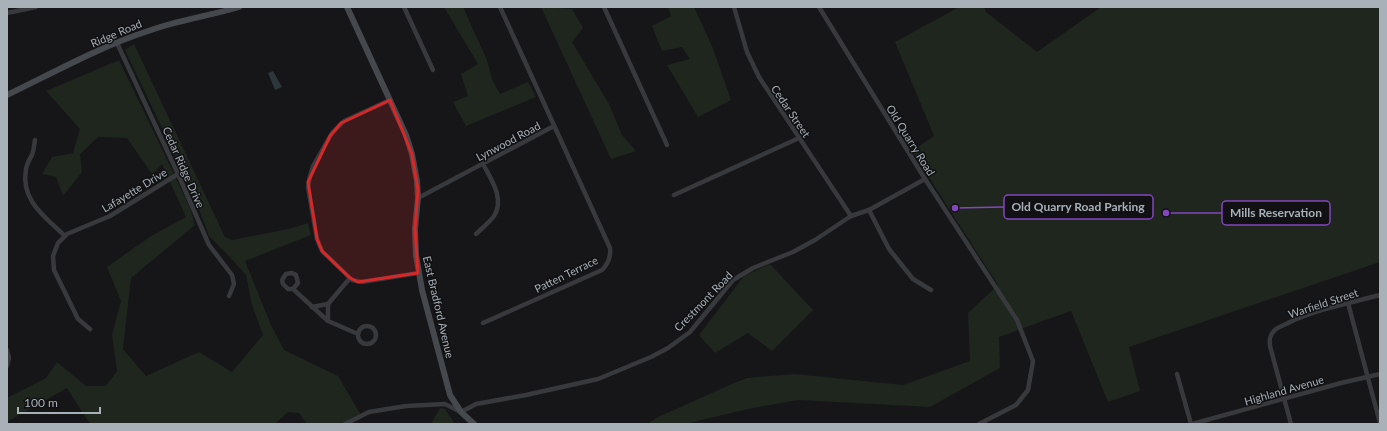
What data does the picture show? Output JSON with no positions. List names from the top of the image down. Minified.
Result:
{"streets":{"street":["Ridge Road","Cedar Street","Old Quarry Road","Lynwood Road","Cedar Ridge Drive","Lafayette Drive","Patten Terrace","Crestmont Road","Warfield Street","East Bradford Avenue","Highland Avenue"]},"crossings":[["Ridge Road","Cedar Ridge Drive"],["Cedar Street","Crestmont Road"],["Old Quarry Road","Crestmont Road"],["Lynwood Road","Patten Terrace"],["Lynwood Road","East Bradford Avenue"],["Cedar Ridge Drive","Lafayette Drive"],["Crestmont Road","East Bradford Avenue"],["Warfield Street","Highland Avenue"]],"places":["Old Quarry Road Parking","Mills Reservation"],"scale_bar":"100 m"}
